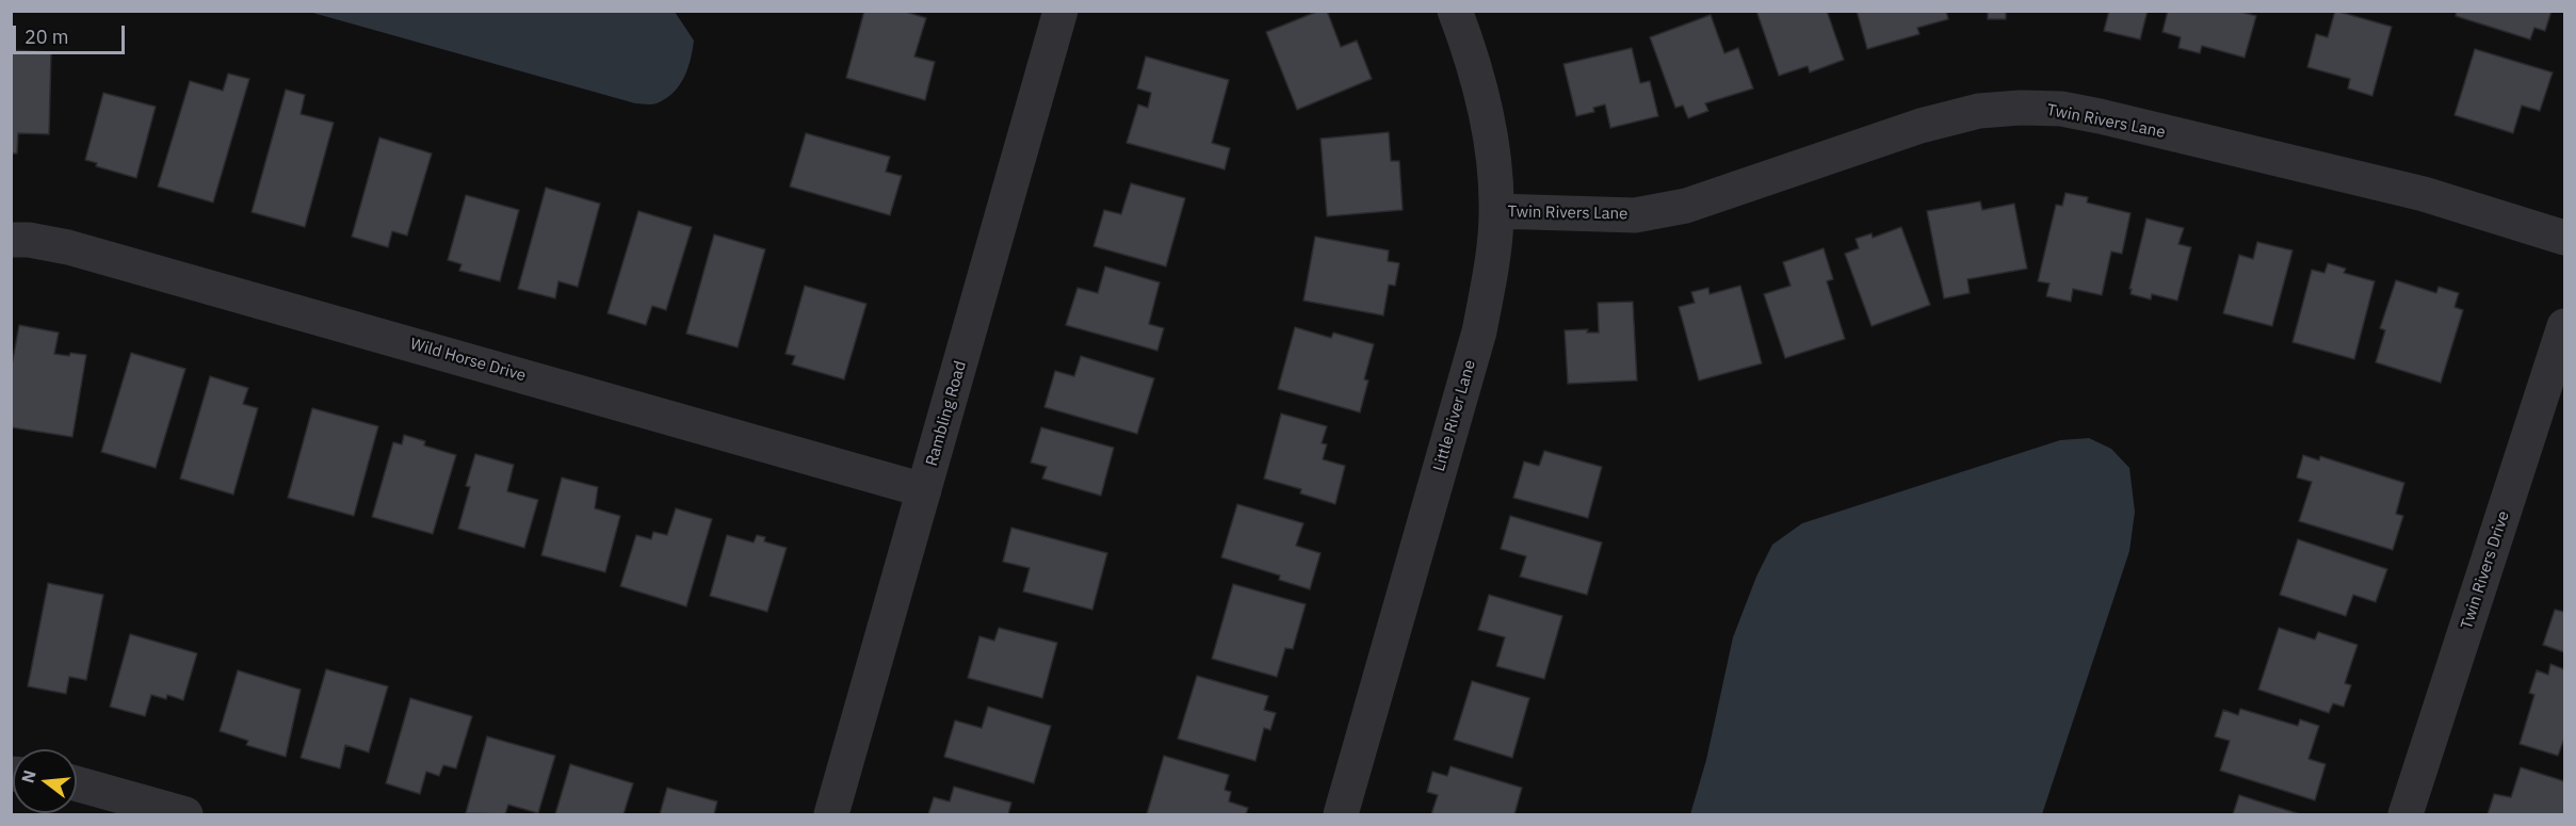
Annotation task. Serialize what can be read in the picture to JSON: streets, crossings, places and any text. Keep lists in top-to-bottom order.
{
  "streets": {
    "street": [
      "Twin Rivers Lane",
      "Wild Horse Drive",
      "Rambling Road",
      "Little River Lane",
      "Twin Rivers Drive"
    ]
  },
  "crossings": [
    ["Twin Rivers Lane", "Little River Lane"],
    ["Wild Horse Drive", "Rambling Road"]
  ],
  "scale_bar": "20 m",
  "north": "left"
}
